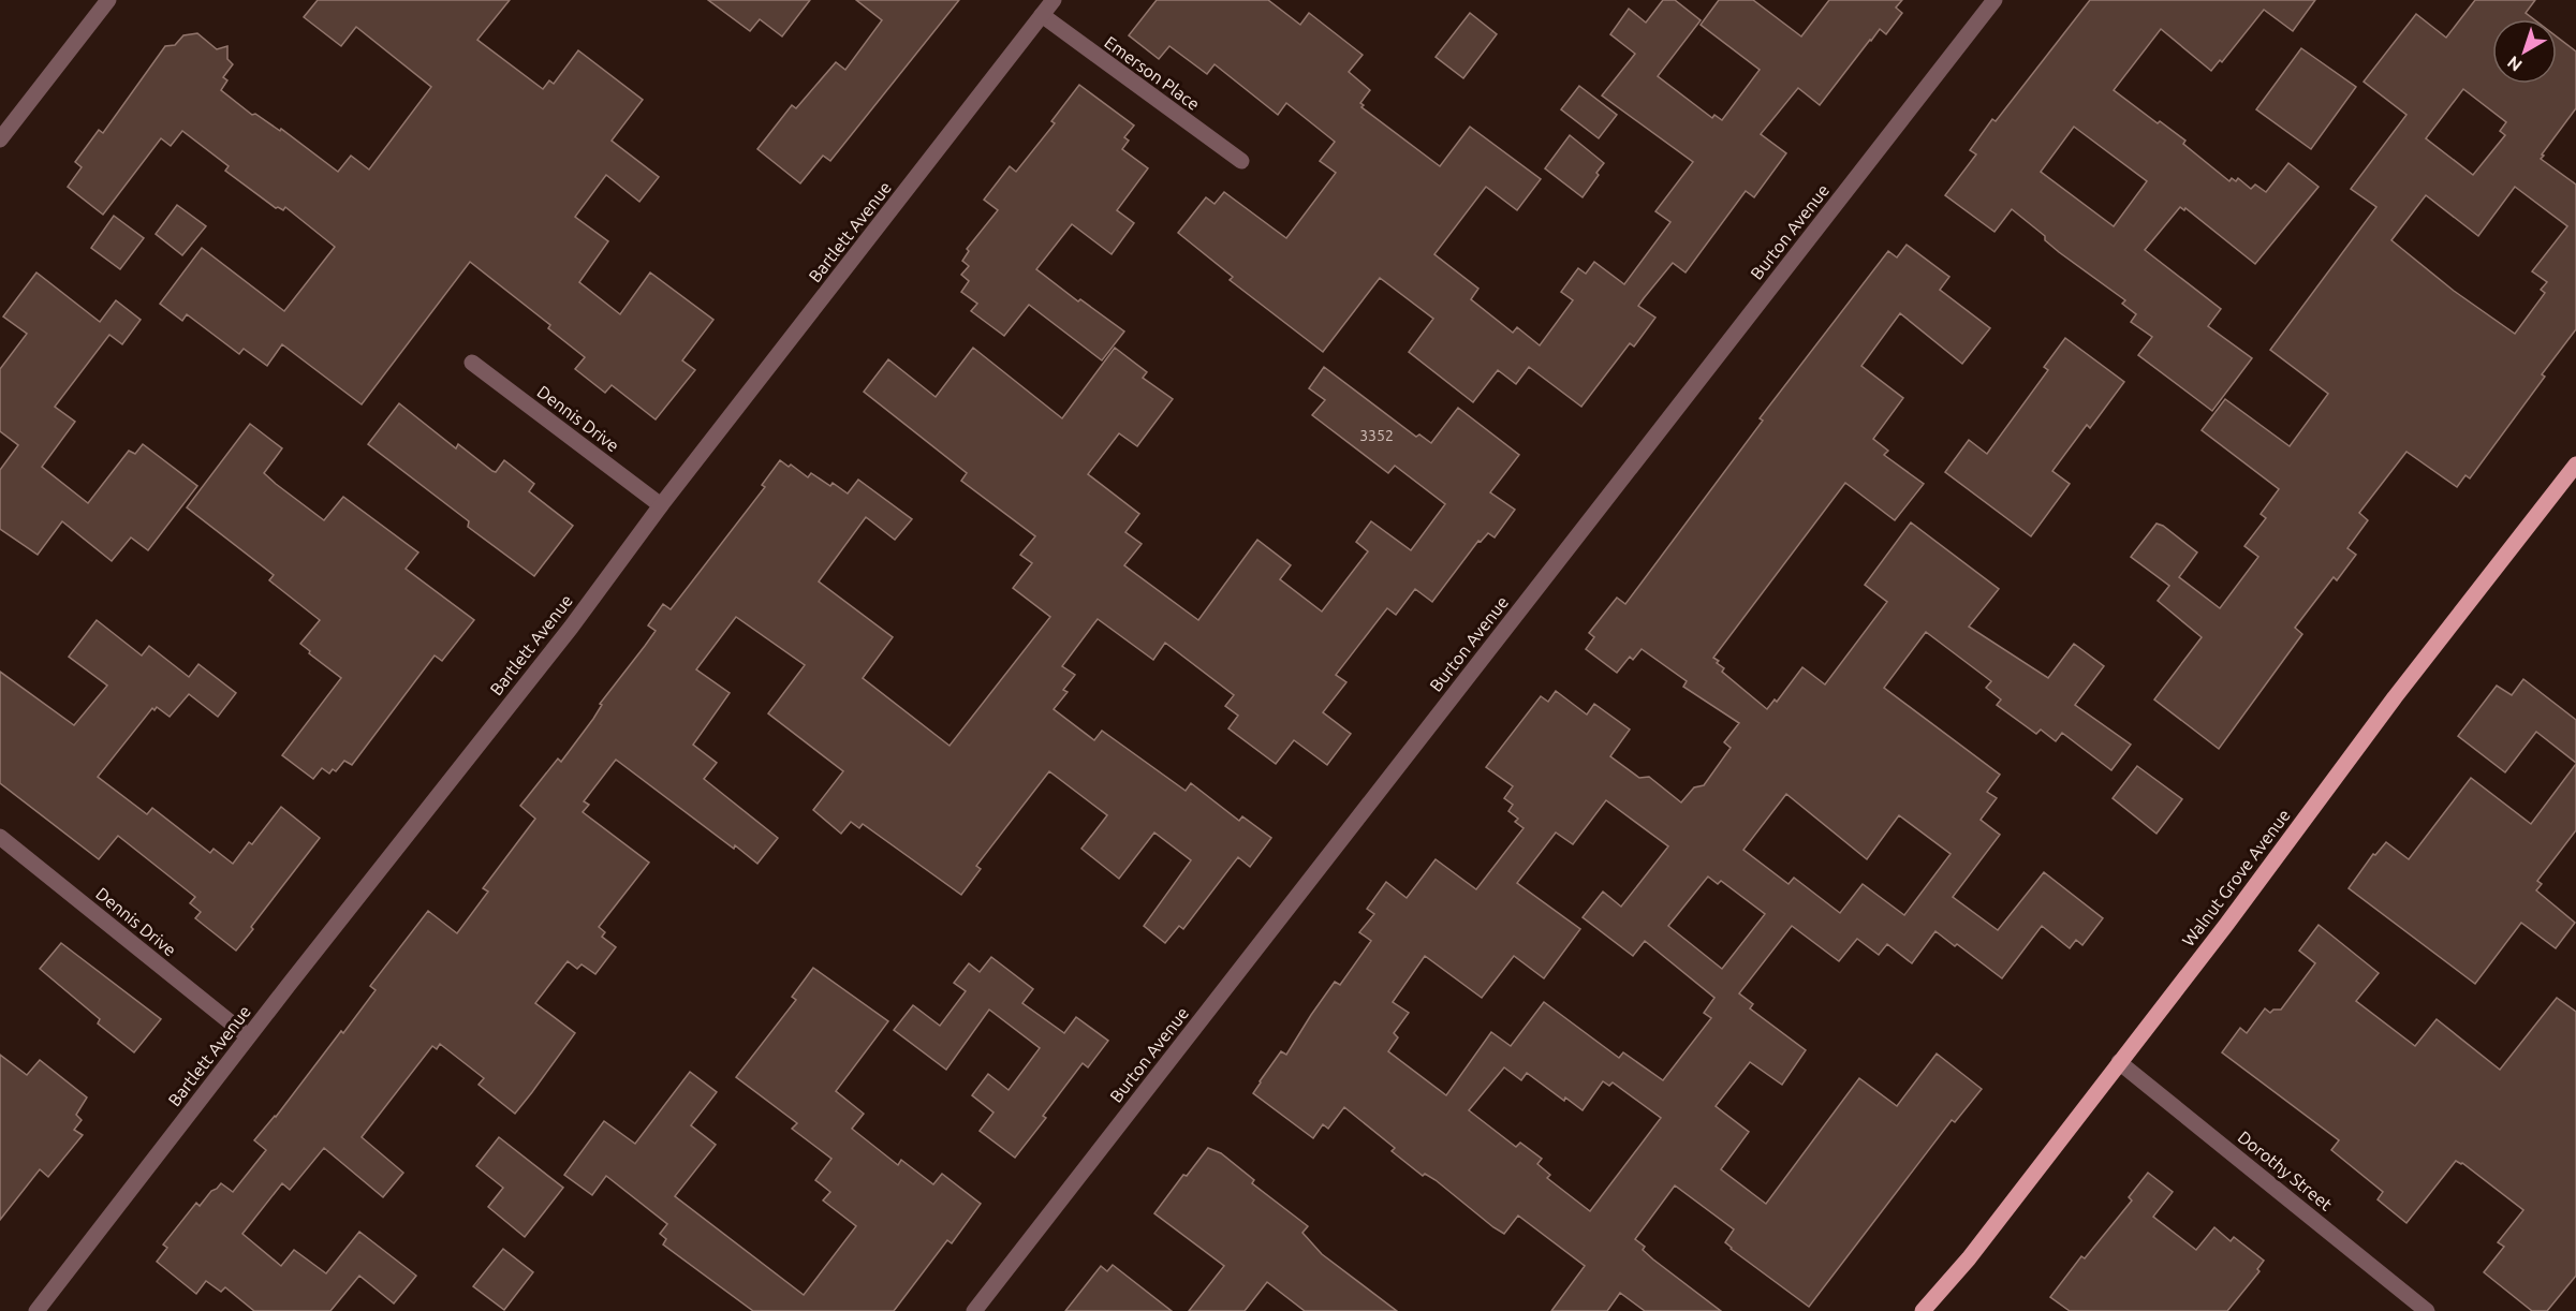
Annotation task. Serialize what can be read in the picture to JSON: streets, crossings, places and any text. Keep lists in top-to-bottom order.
{
  "streets": {
    "main road": ["Walnut Grove Avenue"],
    "street": [
      "Emerson Place",
      "Bartlett Avenue",
      "Burton Avenue",
      "Dennis Drive",
      "Dorothy Street"
    ]
  },
  "crossings": [
    ["Emerson Place", "Bartlett Avenue"],
    ["Bartlett Avenue", "Dennis Drive"],
    ["Walnut Grove Avenue", "Dorothy Street"]
  ],
  "house_numbers": ["3352"],
  "north": "bottom left"
}
